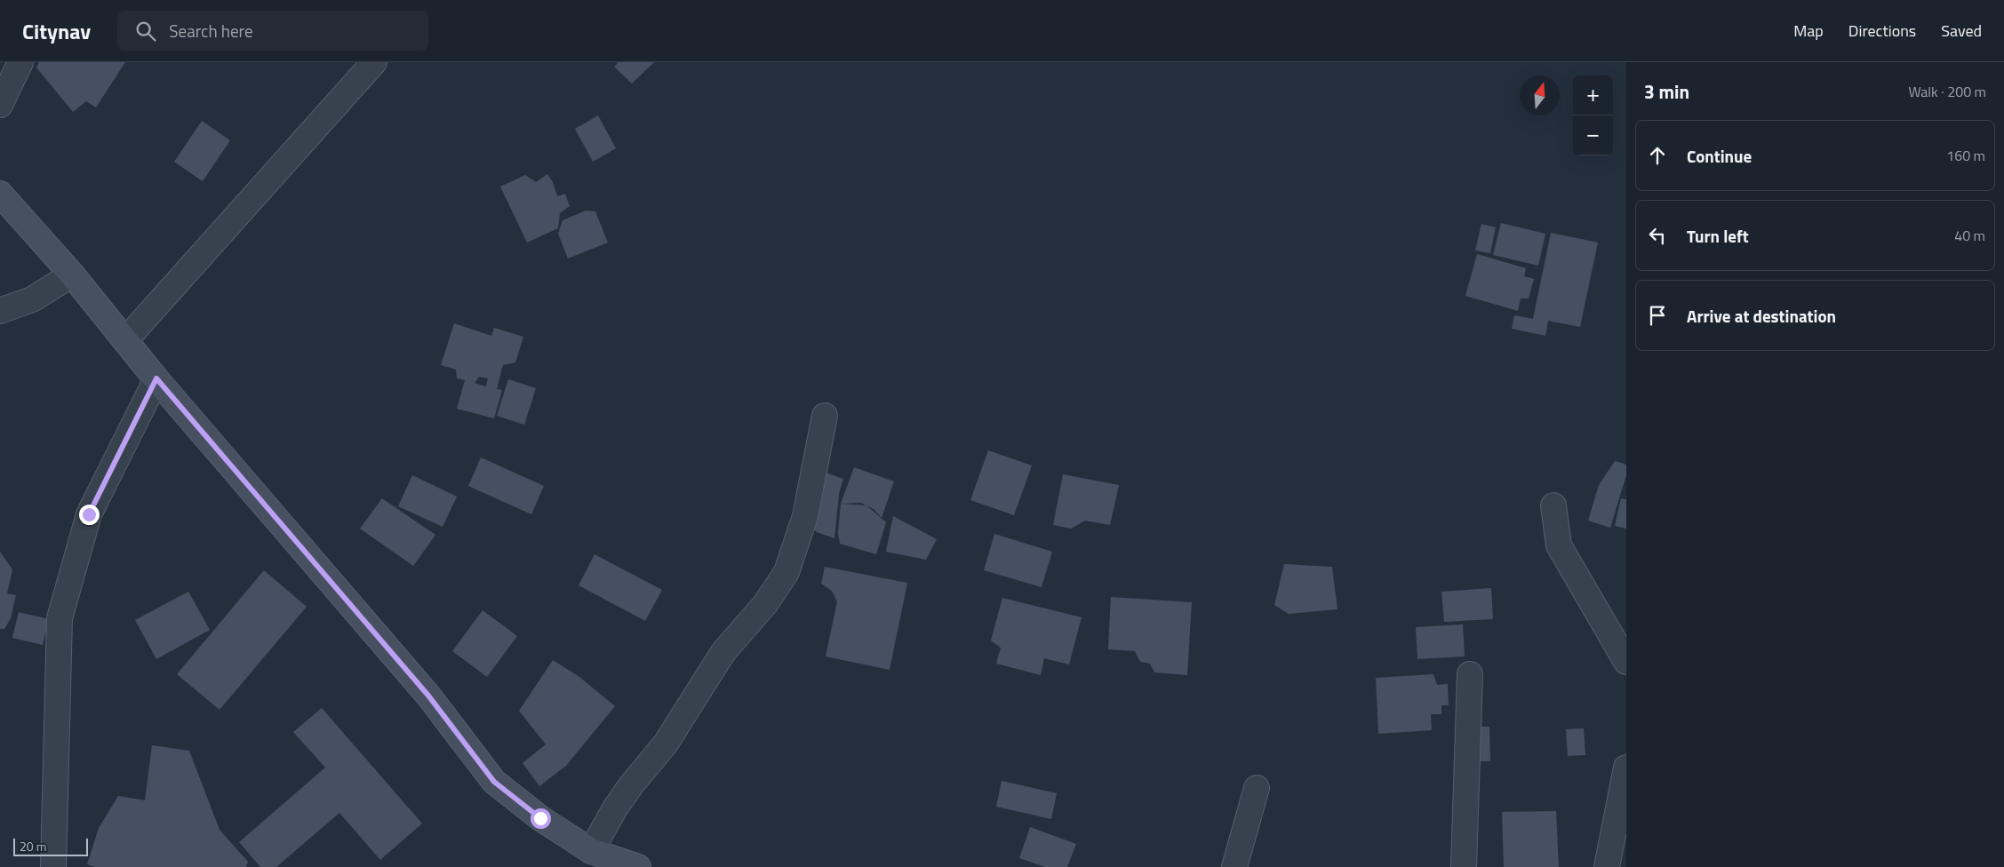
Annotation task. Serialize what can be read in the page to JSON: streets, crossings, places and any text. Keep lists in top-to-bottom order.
{
  "scale_bar": "20 m",
  "north": "top",
  "page": {
    "header": "Citynav",
    "search": "Search here",
    "nav": ["Map", "Directions", "Saved"],
    "heading": ["3 min", "Walk · 200 m"],
    "map_buttons": ["+", "−"],
    "list": [
      ["Continue", "160 m"],
      ["Turn left", "40 m"],
      "Arrive at destination"
    ],
    "scale": "20 m"
  }
}
